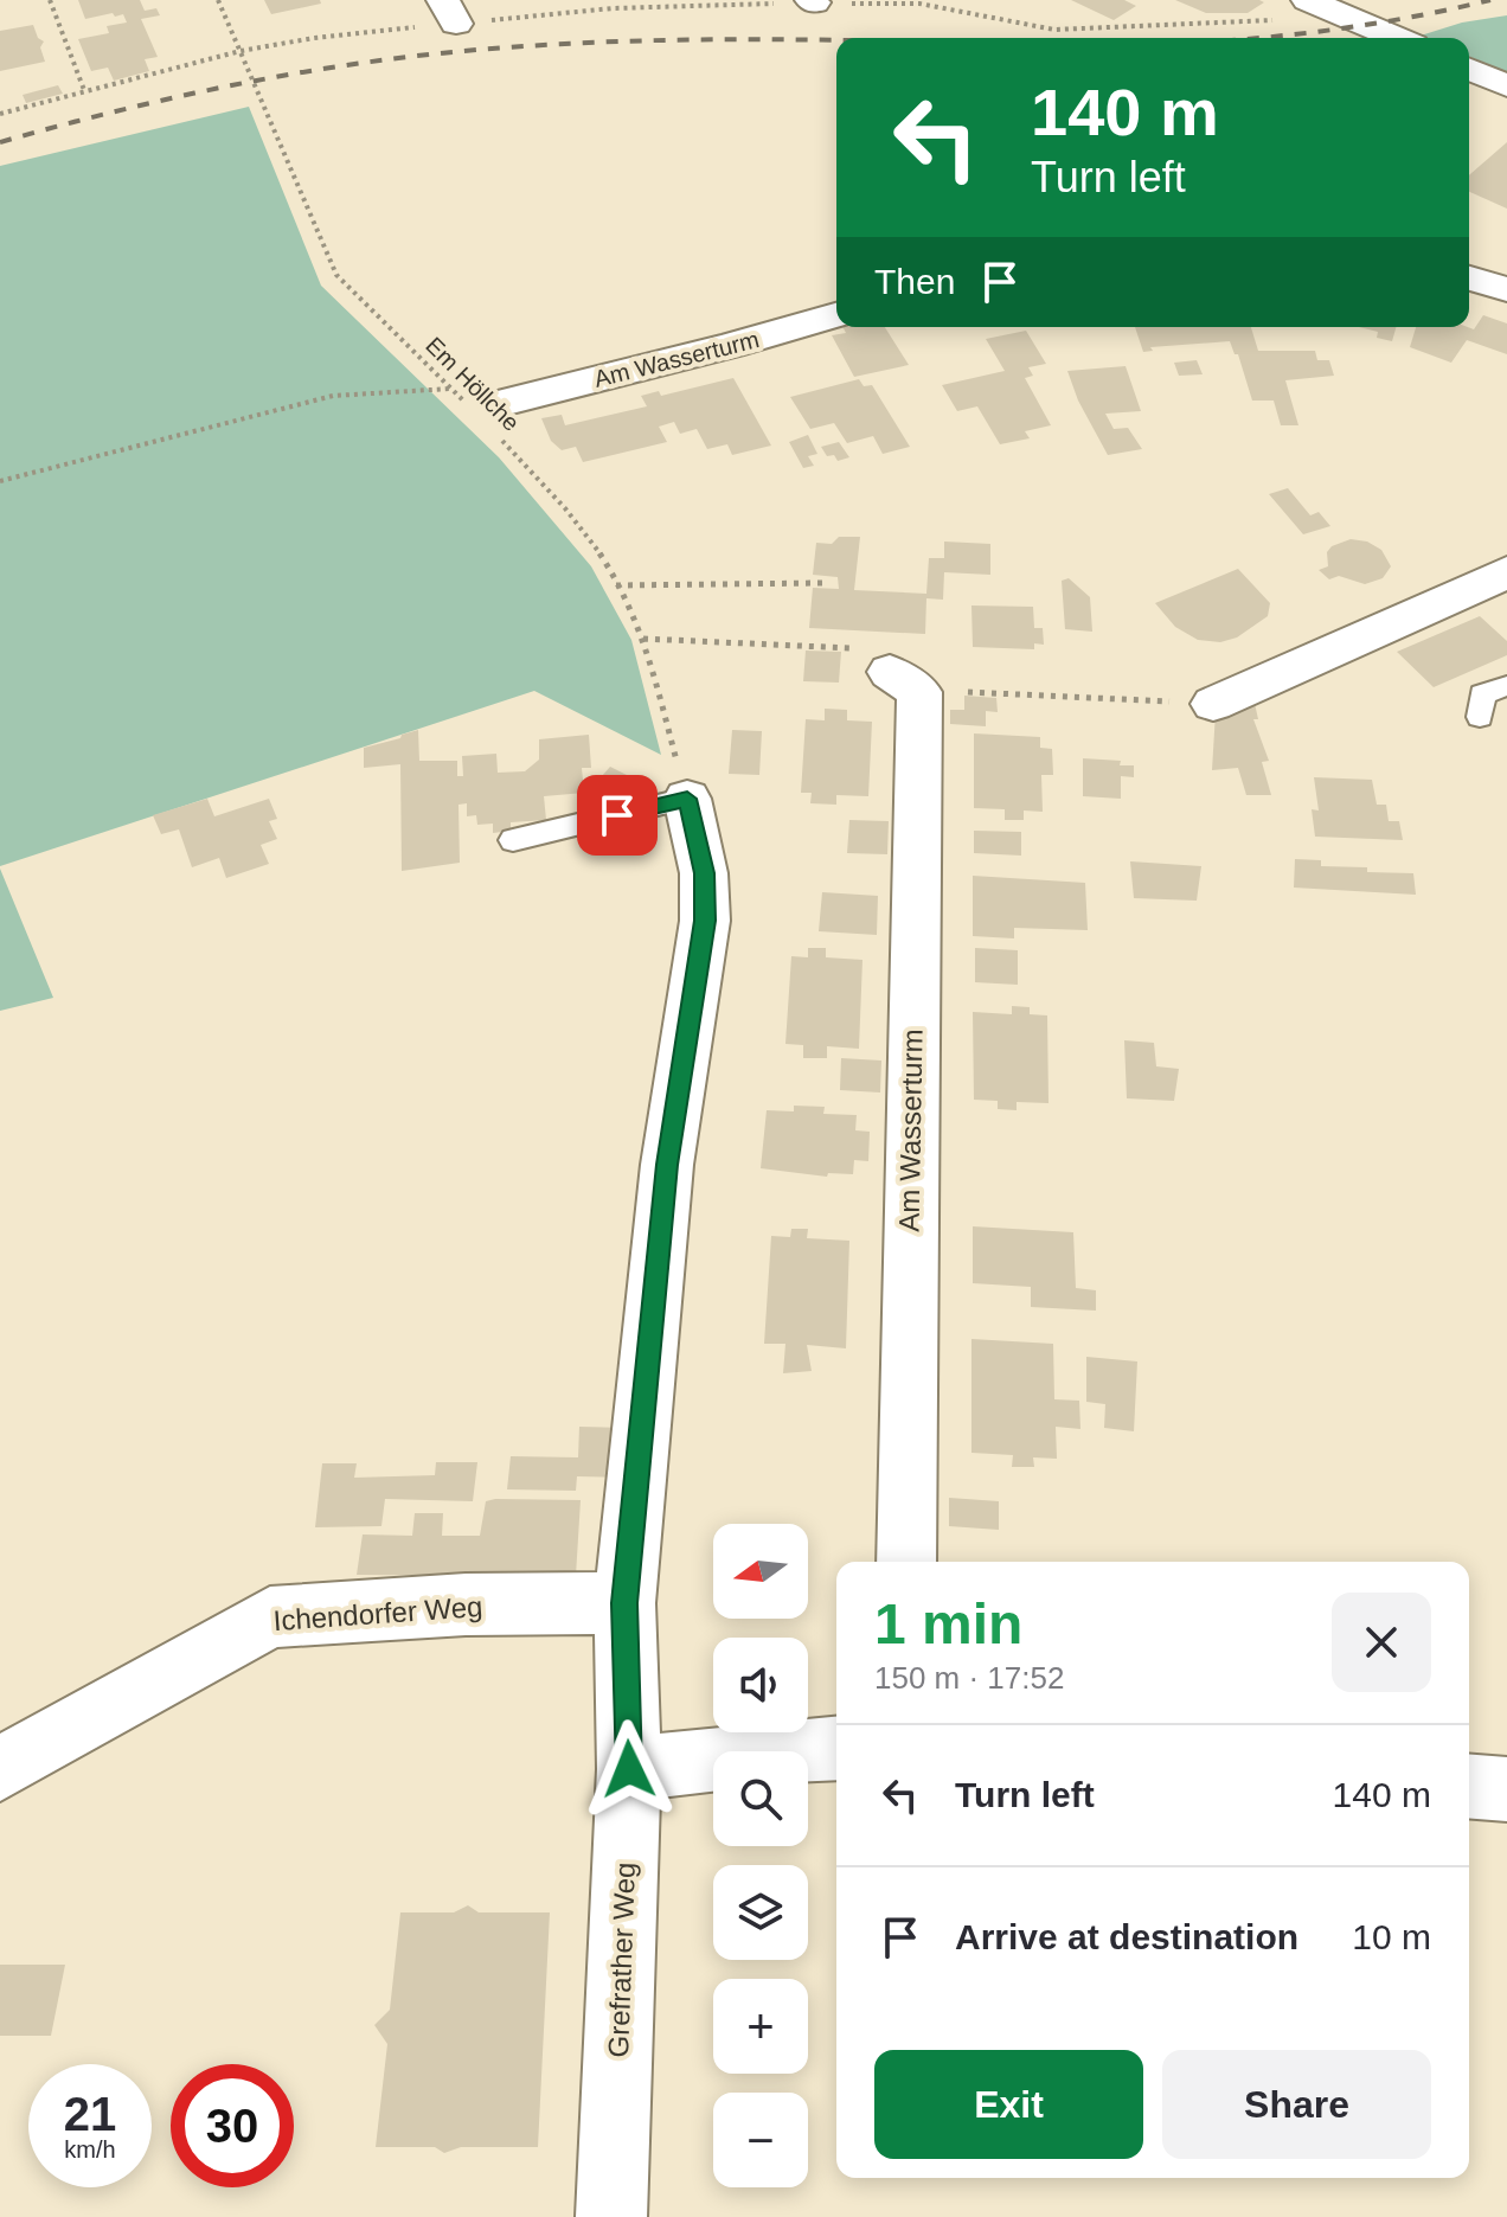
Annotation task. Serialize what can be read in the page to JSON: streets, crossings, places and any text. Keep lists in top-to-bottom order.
{
  "streets": {
    "street": ["Am Wasserturm", "Ichendorfer Weg", "Grefrather Weg"],
    "path": ["Em Höllche"]
  },
  "crossings": [
    ["Am Wasserturm", "Em Höllche"],
    ["Em Höllche", "Grefrather Weg"],
    ["Ichendorfer Weg", "Grefrather Weg"]
  ],
  "north": "left",
  "page": {
    "turn": ["140 m", "Turn left"],
    "then": "Then",
    "map_buttons": ["+", "−"],
    "heading": ["1 min", "150 m · 17:52"],
    "list": [
      {
        "name": "Turn left",
        "value": "140 m"
      },
      {
        "name": "Arrive at destination",
        "value": "10 m"
      }
    ],
    "buttons": ["Exit", "Share"],
    "speed": "21 km/h",
    "limit": "30"
  }
}
